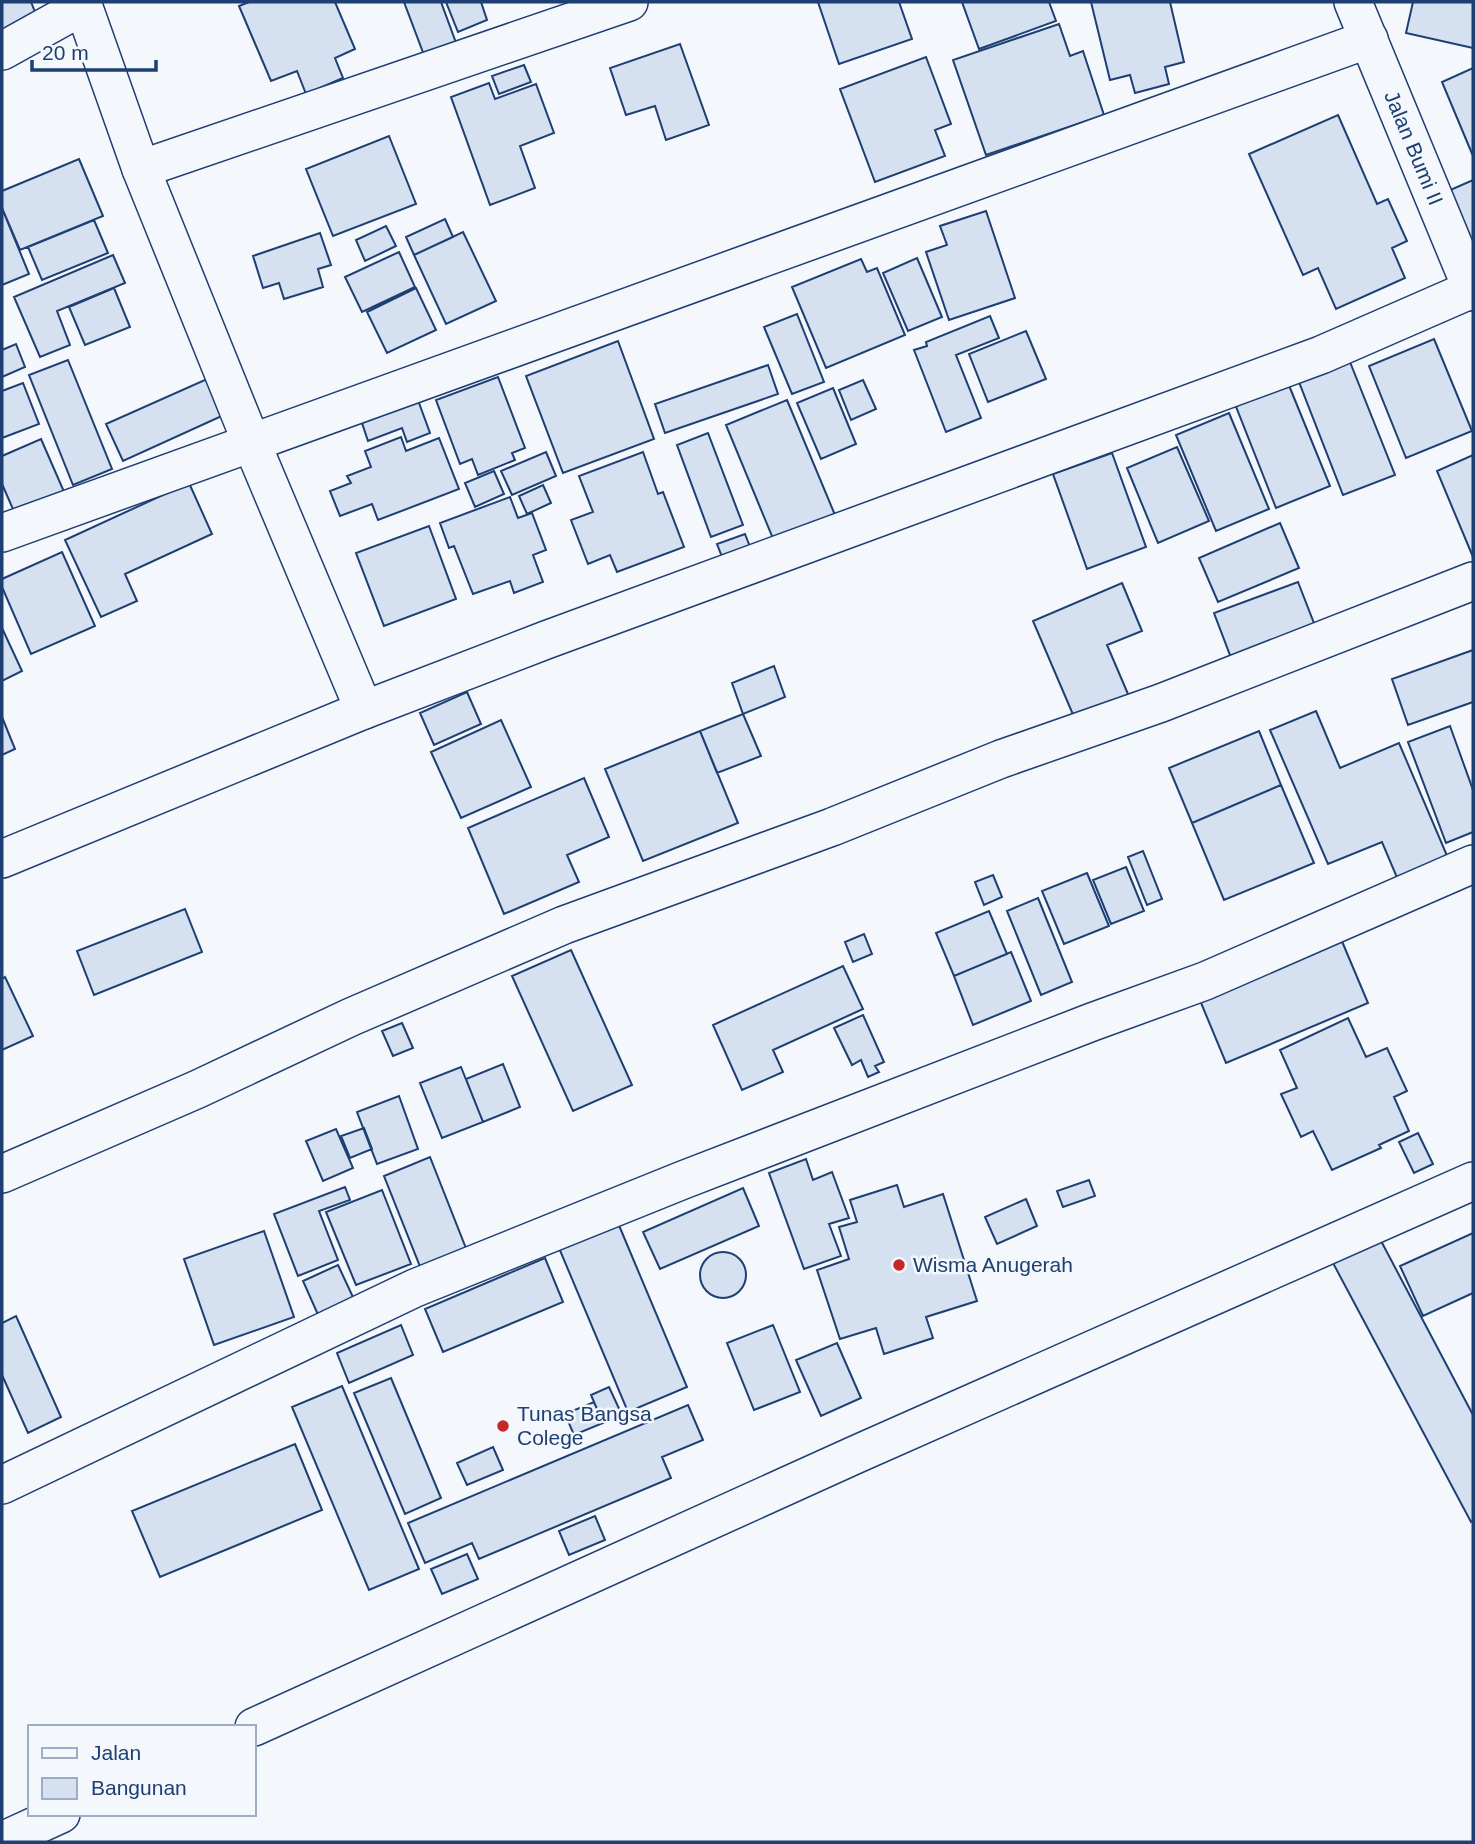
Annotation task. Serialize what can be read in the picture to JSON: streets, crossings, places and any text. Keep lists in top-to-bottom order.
{
  "streets": {
    "street": ["Jalan Bumi II"]
  },
  "places": ["Wisma Anugerah", "Tunas Bangsa Colege"],
  "legend": ["Jalan", "Bangunan"],
  "scale_bar": "20 m"
}
